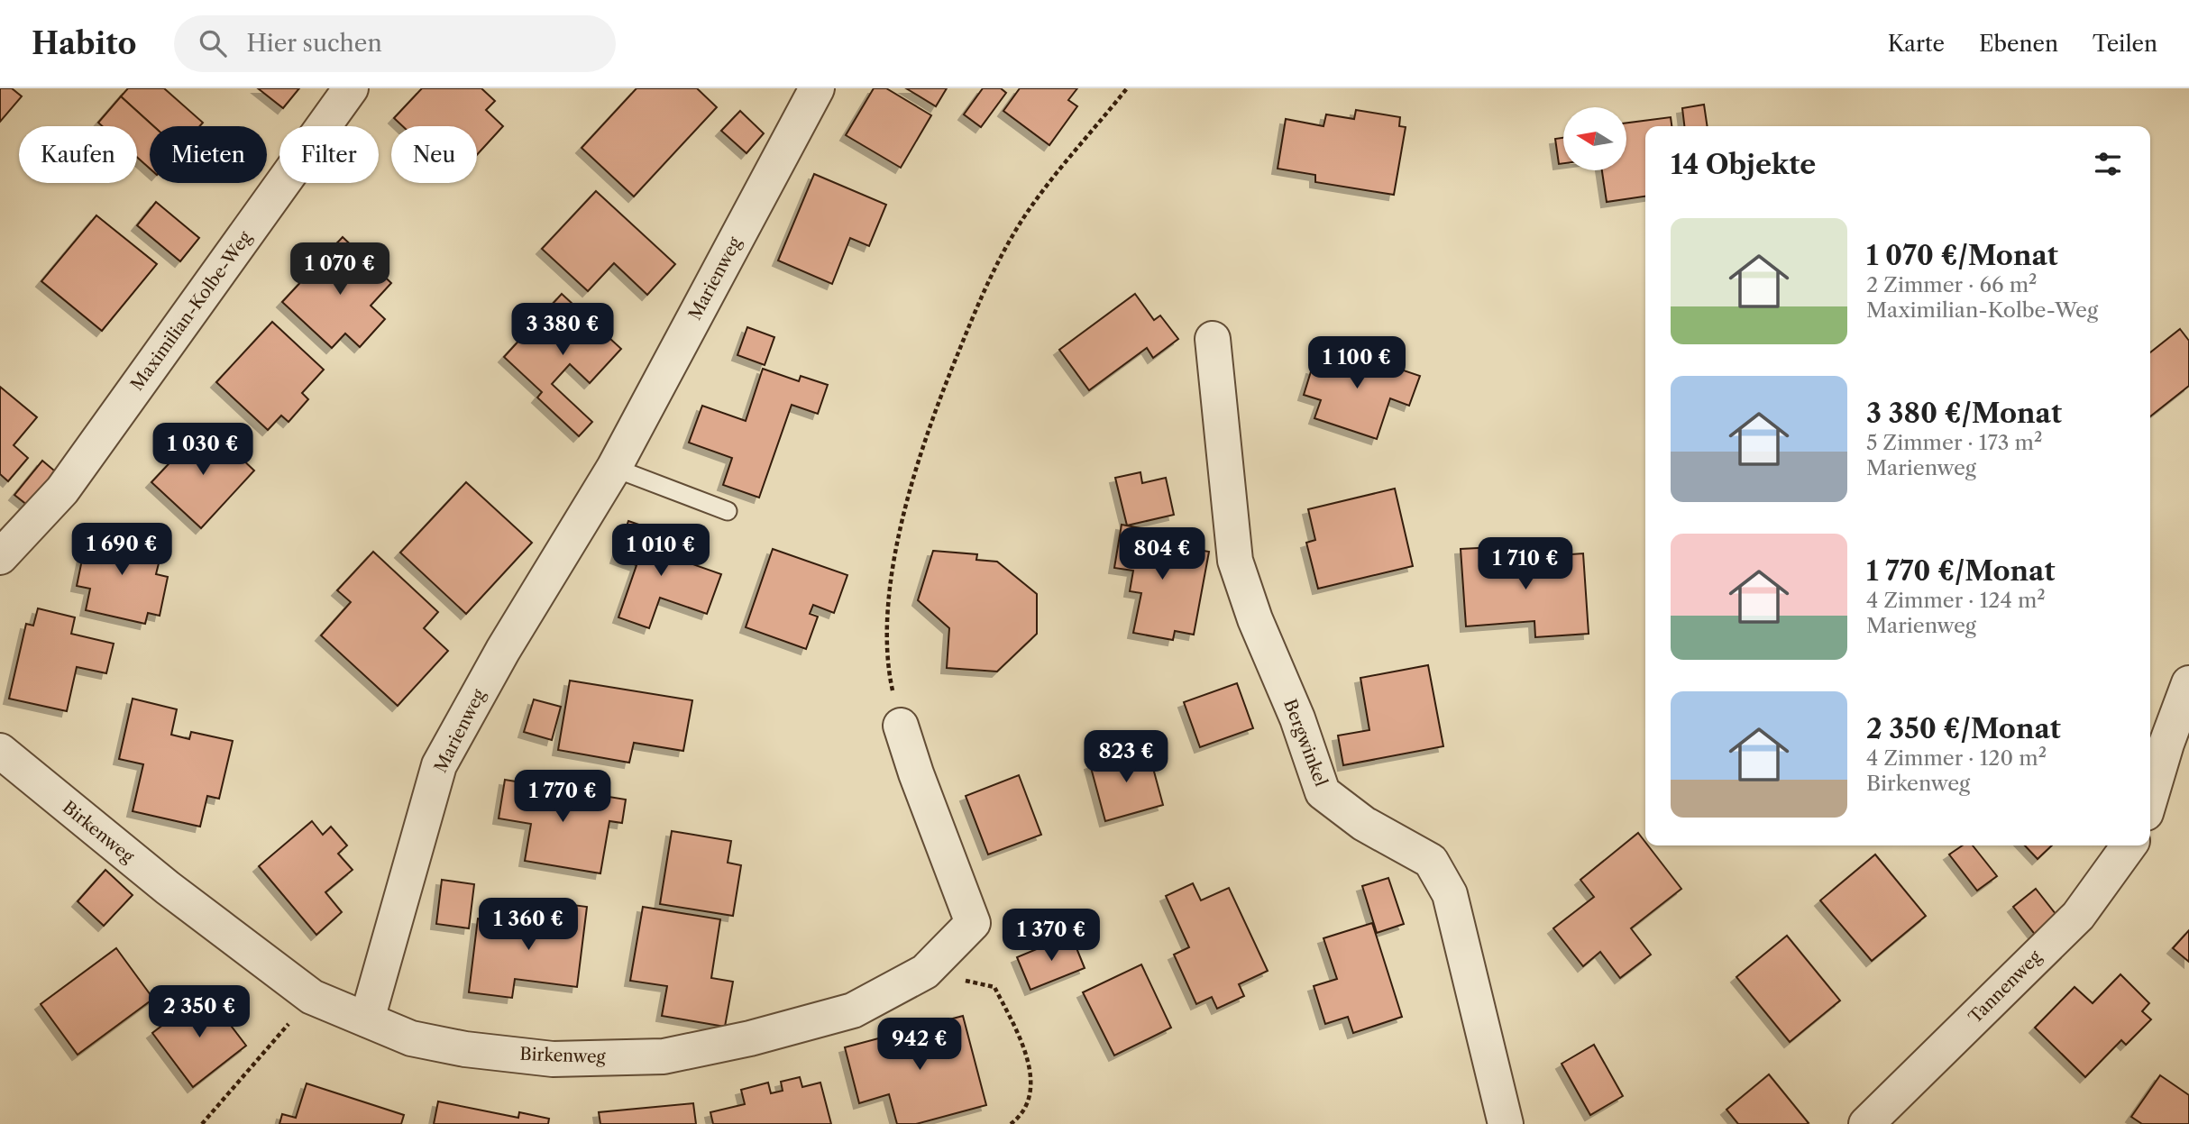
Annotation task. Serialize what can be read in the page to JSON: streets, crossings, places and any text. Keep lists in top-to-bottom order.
{
  "streets": {
    "street": [
      "Marienweg",
      "Maximilian-Kolbe-Weg",
      "Bergwinkel",
      "Birkenweg",
      "Tannenweg"
    ]
  },
  "crossings": [
    ["Marienweg", "Birkenweg"]
  ],
  "north": "left",
  "page": {
    "header": "Habito",
    "search": "Hier suchen",
    "nav": ["Karte", "Ebenen", "Teilen"],
    "chip": [
      "Kaufen",
      "Mieten",
      "Filter",
      "Neu"
    ],
    "heading": "14 Objekte",
    "list": [
      {
        "name": "1 070 €/Monat",
        "note": "2 Zimmer · 66 m² · Maximilian-Kolbe-Weg"
      },
      {
        "name": "3 380 €/Monat",
        "note": "5 Zimmer · 173 m² · Marienweg"
      },
      {
        "name": "1 770 €/Monat",
        "note": "4 Zimmer · 124 m² · Marienweg"
      },
      {
        "name": "2 350 €/Monat",
        "note": "4 Zimmer · 120 m² · Birkenweg"
      }
    ],
    "price": [
      "1 070 €",
      "3 380 €",
      "1 100 €",
      "1 030 €",
      "1 690 €",
      "1 010 €",
      "804 €",
      "1 710 €",
      "823 €",
      "1 770 €",
      "1 360 €",
      "1 370 €",
      "2 350 €",
      "942 €"
    ]
  }
}
